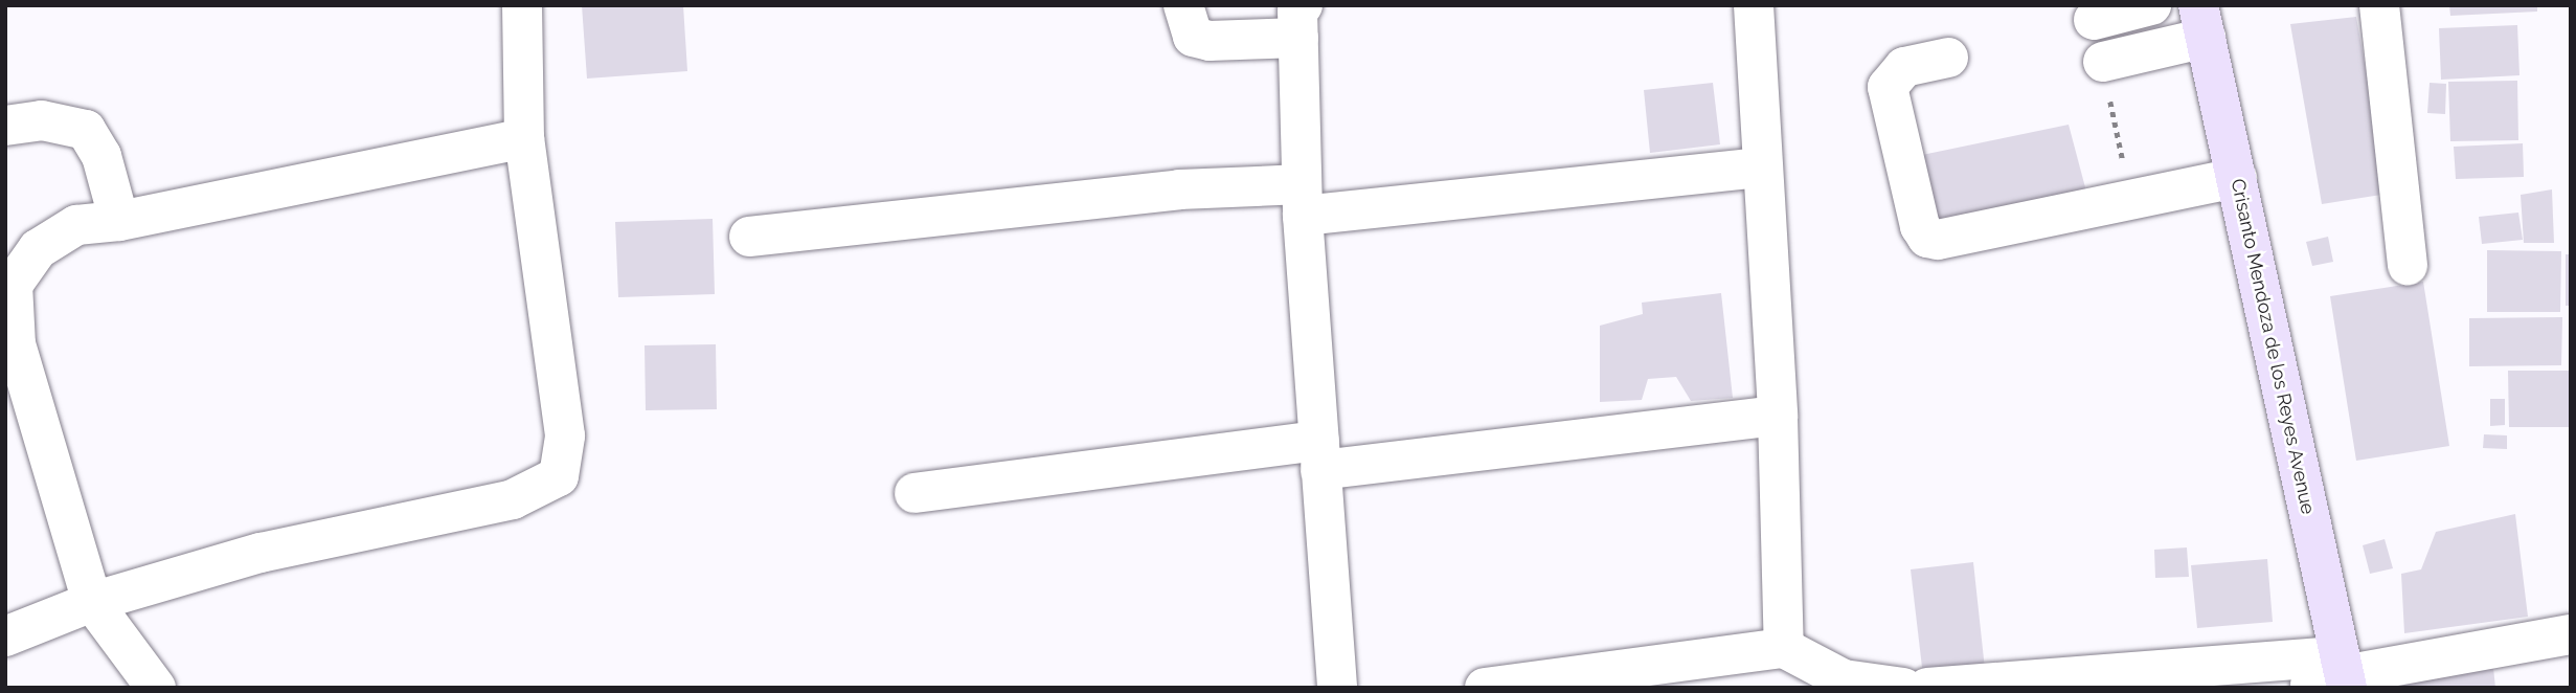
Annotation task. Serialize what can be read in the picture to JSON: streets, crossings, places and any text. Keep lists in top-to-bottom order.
{
  "streets": {
    "main road": ["Crisanto Mendoza de los Reyes Avenue"]
  }
}
